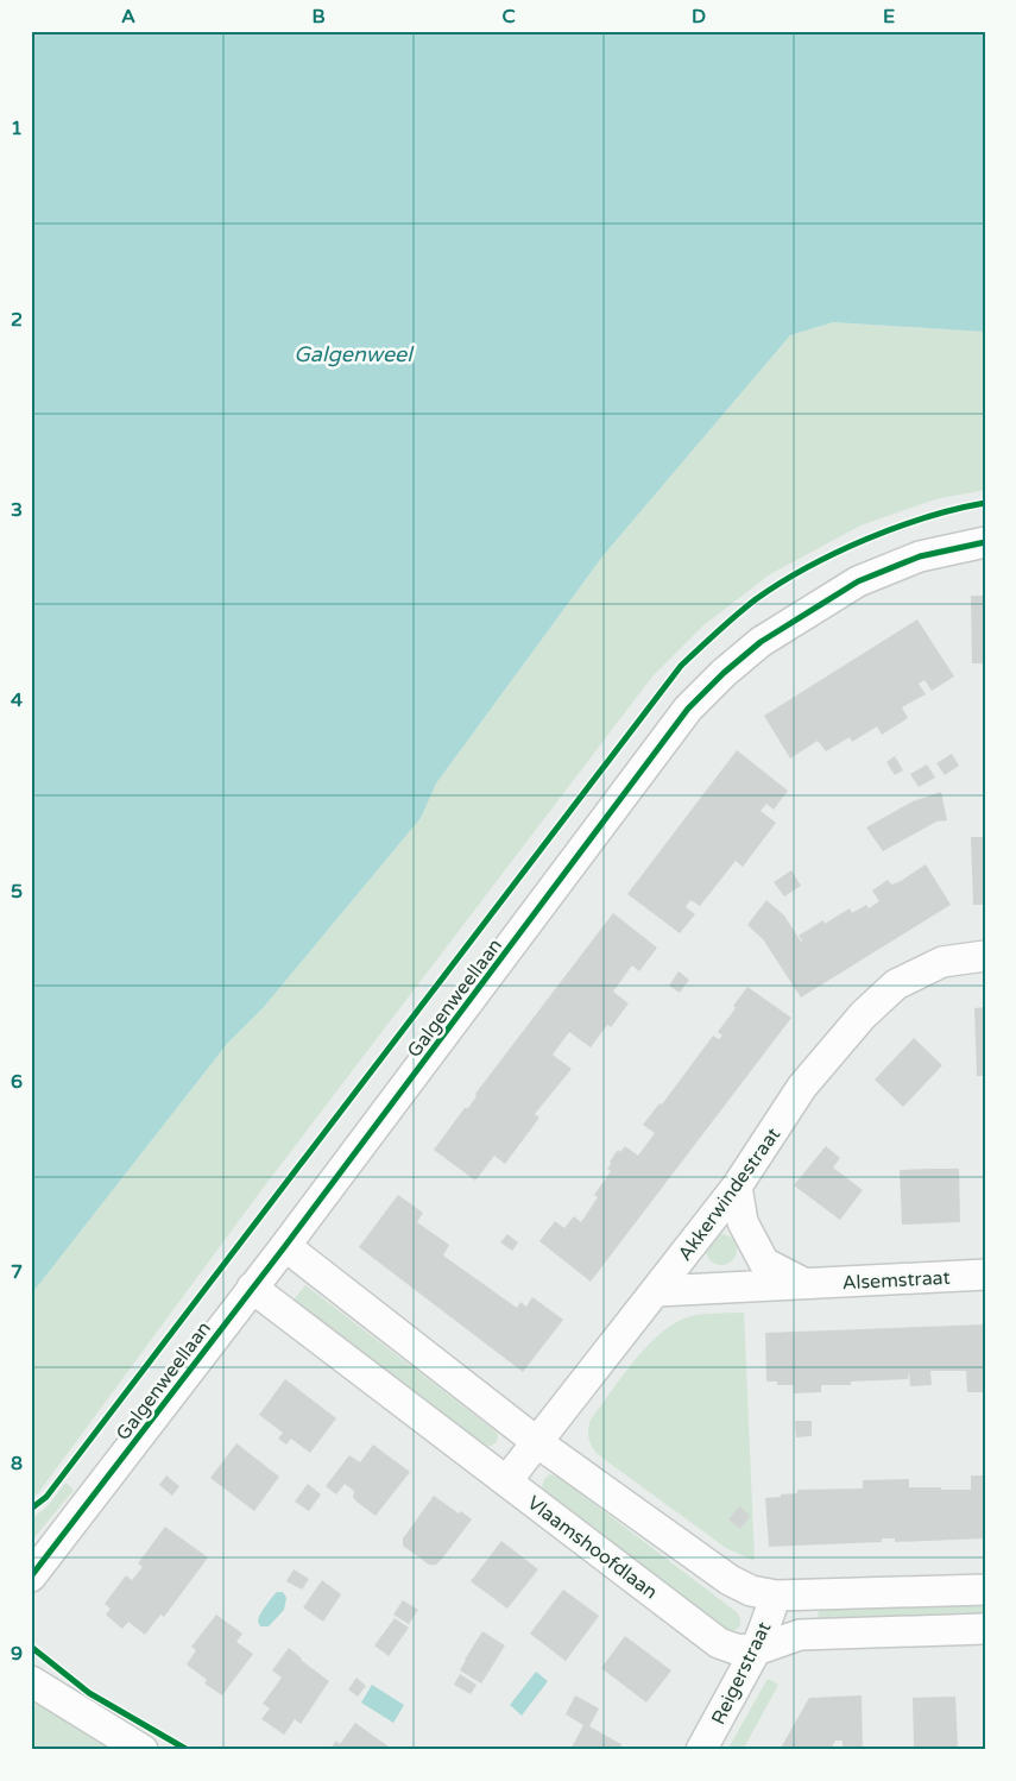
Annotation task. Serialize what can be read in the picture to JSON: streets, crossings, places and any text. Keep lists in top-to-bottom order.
{
  "streets": {
    "street": [
      "Galgenweellaan",
      "Akkerwindestraat",
      "Alsemstraat",
      "Vlaamshoofdlaan",
      "Reigerstraat"
    ]
  },
  "crossings": [
    ["Galgenweellaan", "Vlaamshoofdlaan"],
    ["Akkerwindestraat", "Alsemstraat"],
    ["Akkerwindestraat", "Vlaamshoofdlaan"],
    ["Vlaamshoofdlaan", "Reigerstraat"]
  ],
  "water": ["Galgenweel"],
  "grid": {
    "columns": [
      "A",
      "B",
      "C",
      "D",
      "E"
    ],
    "rows": [
      "1",
      "2",
      "3",
      "4",
      "5",
      "6",
      "7",
      "8",
      "9"
    ]
  }
}
